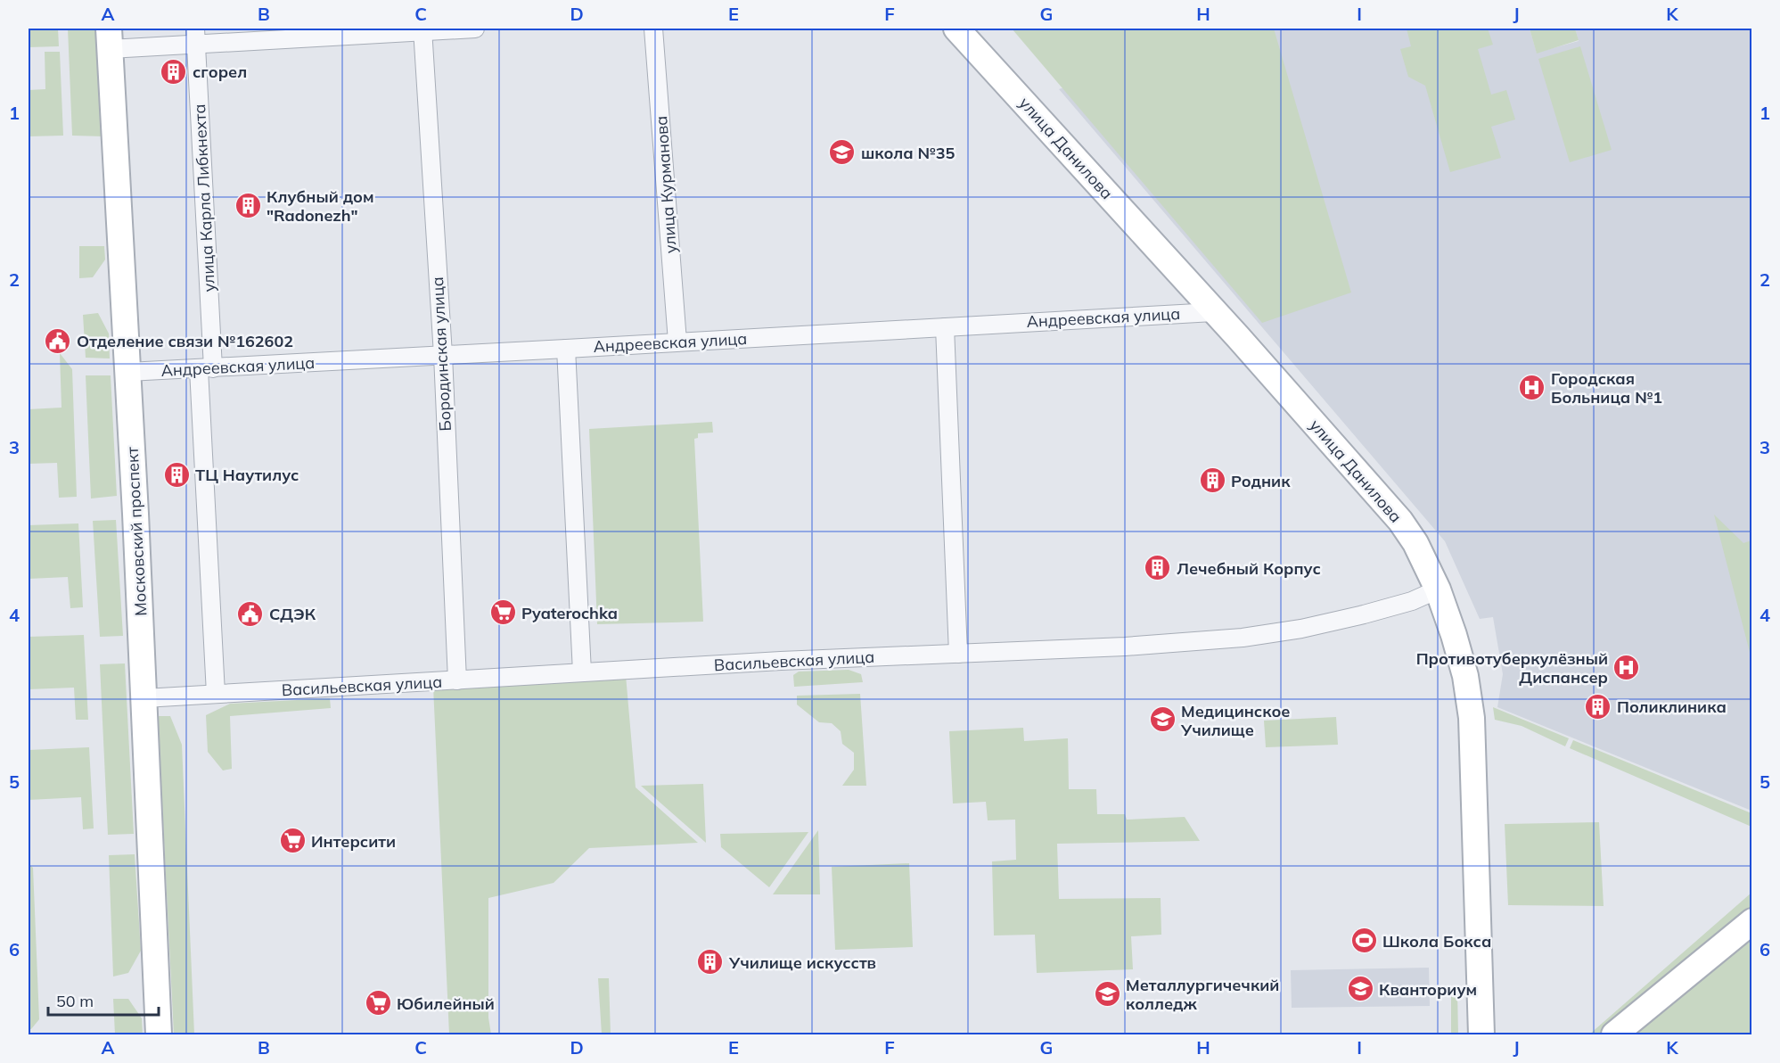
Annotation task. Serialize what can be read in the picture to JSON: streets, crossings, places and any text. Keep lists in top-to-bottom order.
{
  "streets": {
    "main road": ["улица Данилова", "Московский проспект"],
    "street": [
      "улица Курманова",
      "улица Карла Либкнехта",
      "Андреевская улица",
      "Бородинская улица",
      "Васильевская улица"
    ]
  },
  "crossings": [
    ["улица Данилова", "Андреевская улица"],
    ["улица Данилова", "Васильевская улица"],
    ["улица Курманова", "Андреевская улица"],
    ["улица Карла Либкнехта", "Андреевская улица"],
    ["улица Карла Либкнехта", "Васильевская улица"],
    ["Андреевская улица", "Бородинская улица"],
    ["Андреевская улица", "Московский проспект"],
    ["Бородинская улица", "Васильевская улица"],
    ["Московский проспект", "Васильевская улица"]
  ],
  "places": {
    "building": [
      "сгорел",
      "Клубный дом \"Radonezh\"",
      "ТЦ Наутилус",
      "Родник",
      "Лечебный Корпус",
      "Поликлиника",
      "Училище искусств"
    ],
    "school or university": [
      "школа №35",
      "Медицинское Училище",
      "Кванториум",
      "Металлургичечкий колледж"
    ],
    "public building": ["Отделение связи №162602", "СДЭК"],
    "hospital": ["Городская Больница №1", "Противотуберкулёзный Диспансер"],
    "supermarket": ["Pyaterochka", "Интерсити", "Юбилейный"],
    "sports": ["Школа Бокса"]
  },
  "scale_bar": "50 m",
  "grid": {
    "columns": [
      "A",
      "B",
      "C",
      "D",
      "E",
      "F",
      "G",
      "H",
      "I",
      "J",
      "K"
    ],
    "rows": [
      "1",
      "2",
      "3",
      "4",
      "5",
      "6"
    ]
  }
}
